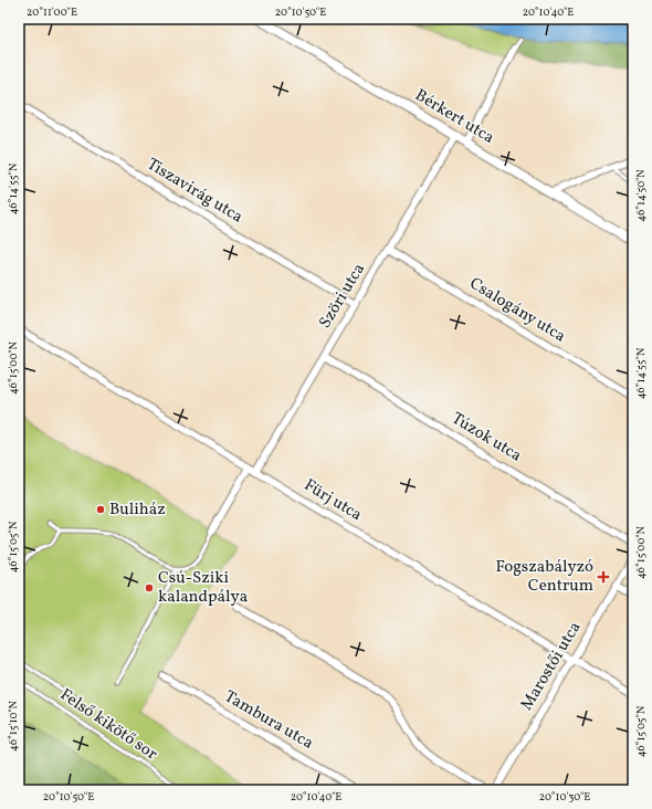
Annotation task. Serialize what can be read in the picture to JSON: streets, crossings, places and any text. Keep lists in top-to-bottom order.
{
  "streets": {
    "street": [
      "Bérkert utca",
      "Tiszavirág utca",
      "Szöri utca",
      "Csalogány utca",
      "Túzok utca",
      "Fürj utca",
      "Marostői utca",
      "Tambura utca"
    ],
    "lane": ["Felső kikötő sor"]
  },
  "crossings": [
    ["Bérkert utca", "Szöri utca"],
    ["Tiszavirág utca", "Szöri utca"],
    ["Szöri utca", "Csalogány utca"],
    ["Szöri utca", "Túzok utca"],
    ["Szöri utca", "Fürj utca"],
    ["Fürj utca", "Marostői utca"]
  ],
  "places": {
    "other": ["Buliház", "Csú-Sziki kalandpálya"],
    "health": ["Fogszabályzó Centrum"]
  },
  "coordinates": [
    "20°11'00\"E",
    "20°10'50\"E",
    "20°10'40\"E",
    "46°14'55\"N",
    "46°14'50\"N",
    "46°15'00\"N",
    "46°15'05\"N",
    "46°15'10\"N",
    "20°10'30\"E"
  ]
}
